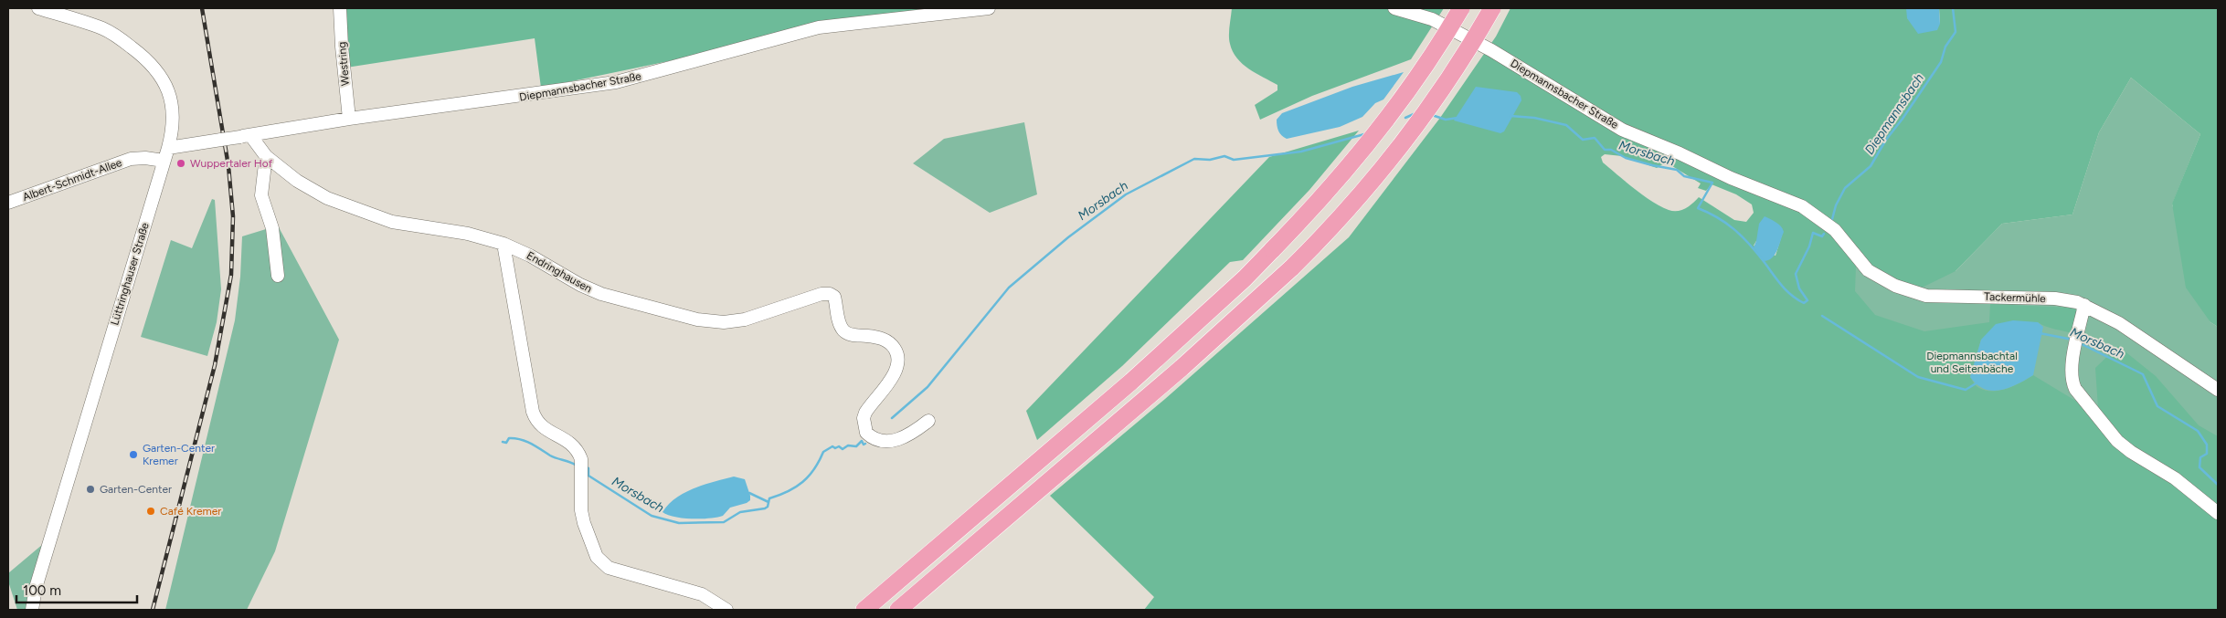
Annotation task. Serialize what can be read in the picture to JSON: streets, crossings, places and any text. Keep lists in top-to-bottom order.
{
  "streets": {
    "street": [
      "Westring",
      "Diepmannsbacher Straße",
      "Albert-Schmidt-Allee",
      "Endringhausen",
      "Lüttringhauser Straße",
      "Tackermühle"
    ]
  },
  "crossings": [
    ["Westring", "Diepmannsbacher Straße"],
    ["Diepmannsbacher Straße", "Lüttringhauser Straße"],
    ["Diepmannsbacher Straße", "Tackermühle"],
    ["Albert-Schmidt-Allee", "Lüttringhauser Straße"]
  ],
  "water": ["Diepmannsbach", "Morsbach"],
  "parks": ["Diepmannsbachtal und Seitenbäche"],
  "places": [
    "Wuppertaler Hof",
    "Garten-Center Kremer",
    "Garten-Center",
    "Café Kremer"
  ],
  "scale_bar": "100 m"
}
